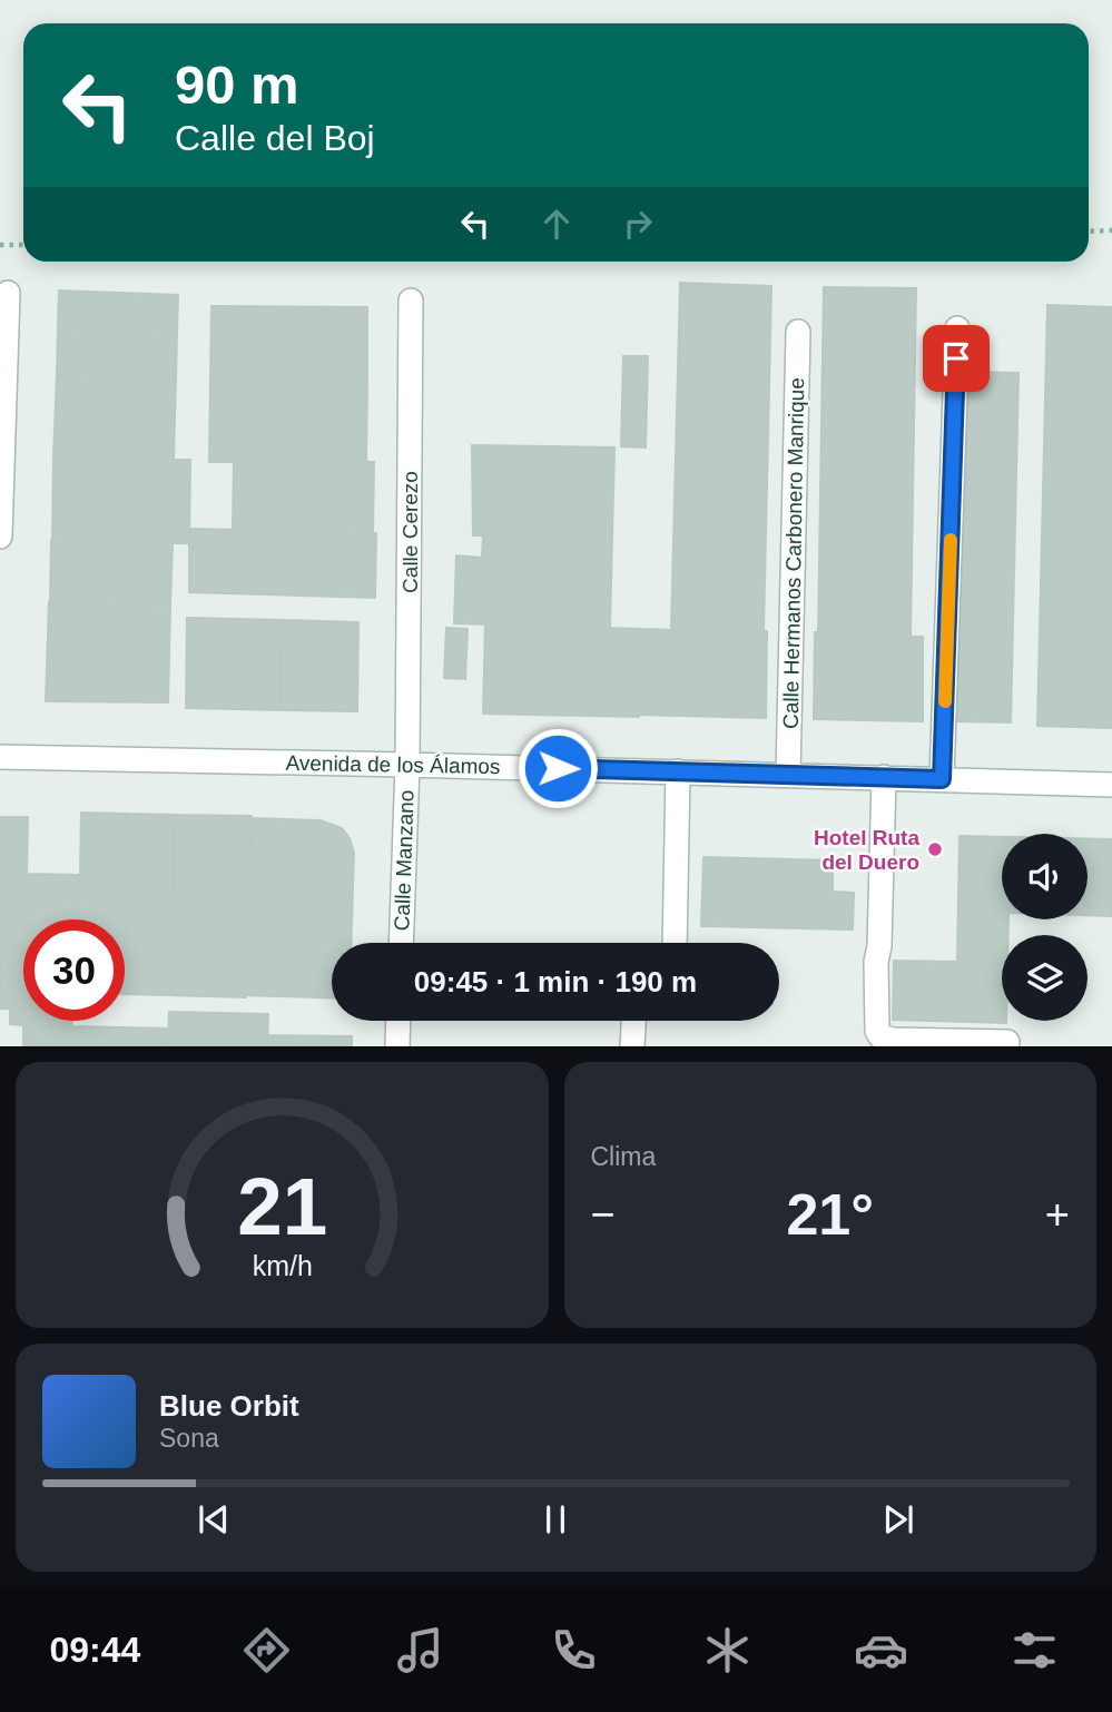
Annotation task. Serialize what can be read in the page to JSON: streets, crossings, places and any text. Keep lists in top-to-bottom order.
{
  "streets": {
    "street": [
      "Calle Cerezo",
      "Calle Hermanos Carbonero Manrique",
      "Avenida de los Álamos",
      "Calle Manzano"
    ]
  },
  "crossings": [
    ["Calle Cerezo", "Avenida de los Álamos"],
    ["Calle Cerezo", "Calle Manzano"],
    ["Calle Hermanos Carbonero Manrique", "Avenida de los Álamos"],
    ["Avenida de los Álamos", "Calle Manzano"]
  ],
  "places": ["Hotel Ruta del Duero"],
  "page": {
    "turn": ["90 m", "Calle del Boj"],
    "limit": "30",
    "trip": "09:45 · 1 min · 190 m",
    "tile": "Clima",
    "heat": ["−", "21°", "+"],
    "song": ["Blue Orbit", "Sona"],
    "tabs": "09:44",
    "gauge": ["21", "km/h"]
  }
}
